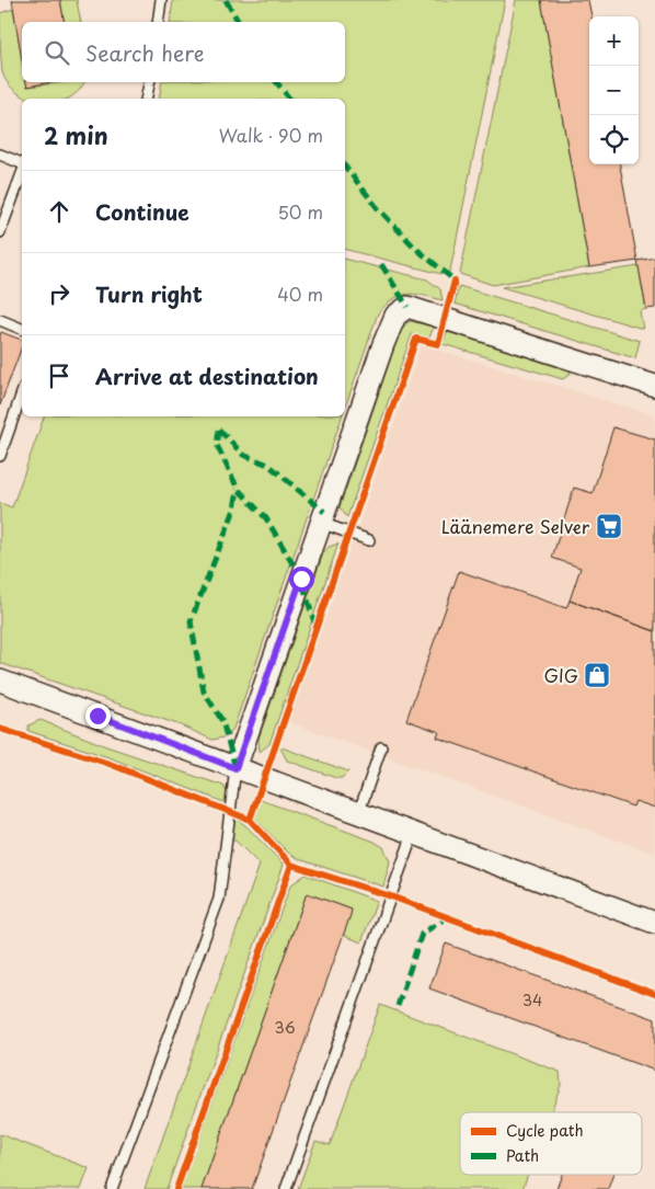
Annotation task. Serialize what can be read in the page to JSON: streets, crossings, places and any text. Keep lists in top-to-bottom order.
{
  "places": {
    "supermarket": ["Läänemere Selver"],
    "shop": ["GIG"]
  },
  "house_numbers": ["34", "36"],
  "legend": ["Cycle path", "Path"],
  "page": {
    "map_buttons": ["+", "−"],
    "search": "Search here",
    "heading": ["2 min", "Walk · 90 m"],
    "list": [
      ["Continue", "50 m"],
      ["Turn right", "40 m"],
      "Arrive at destination"
    ]
  }
}
